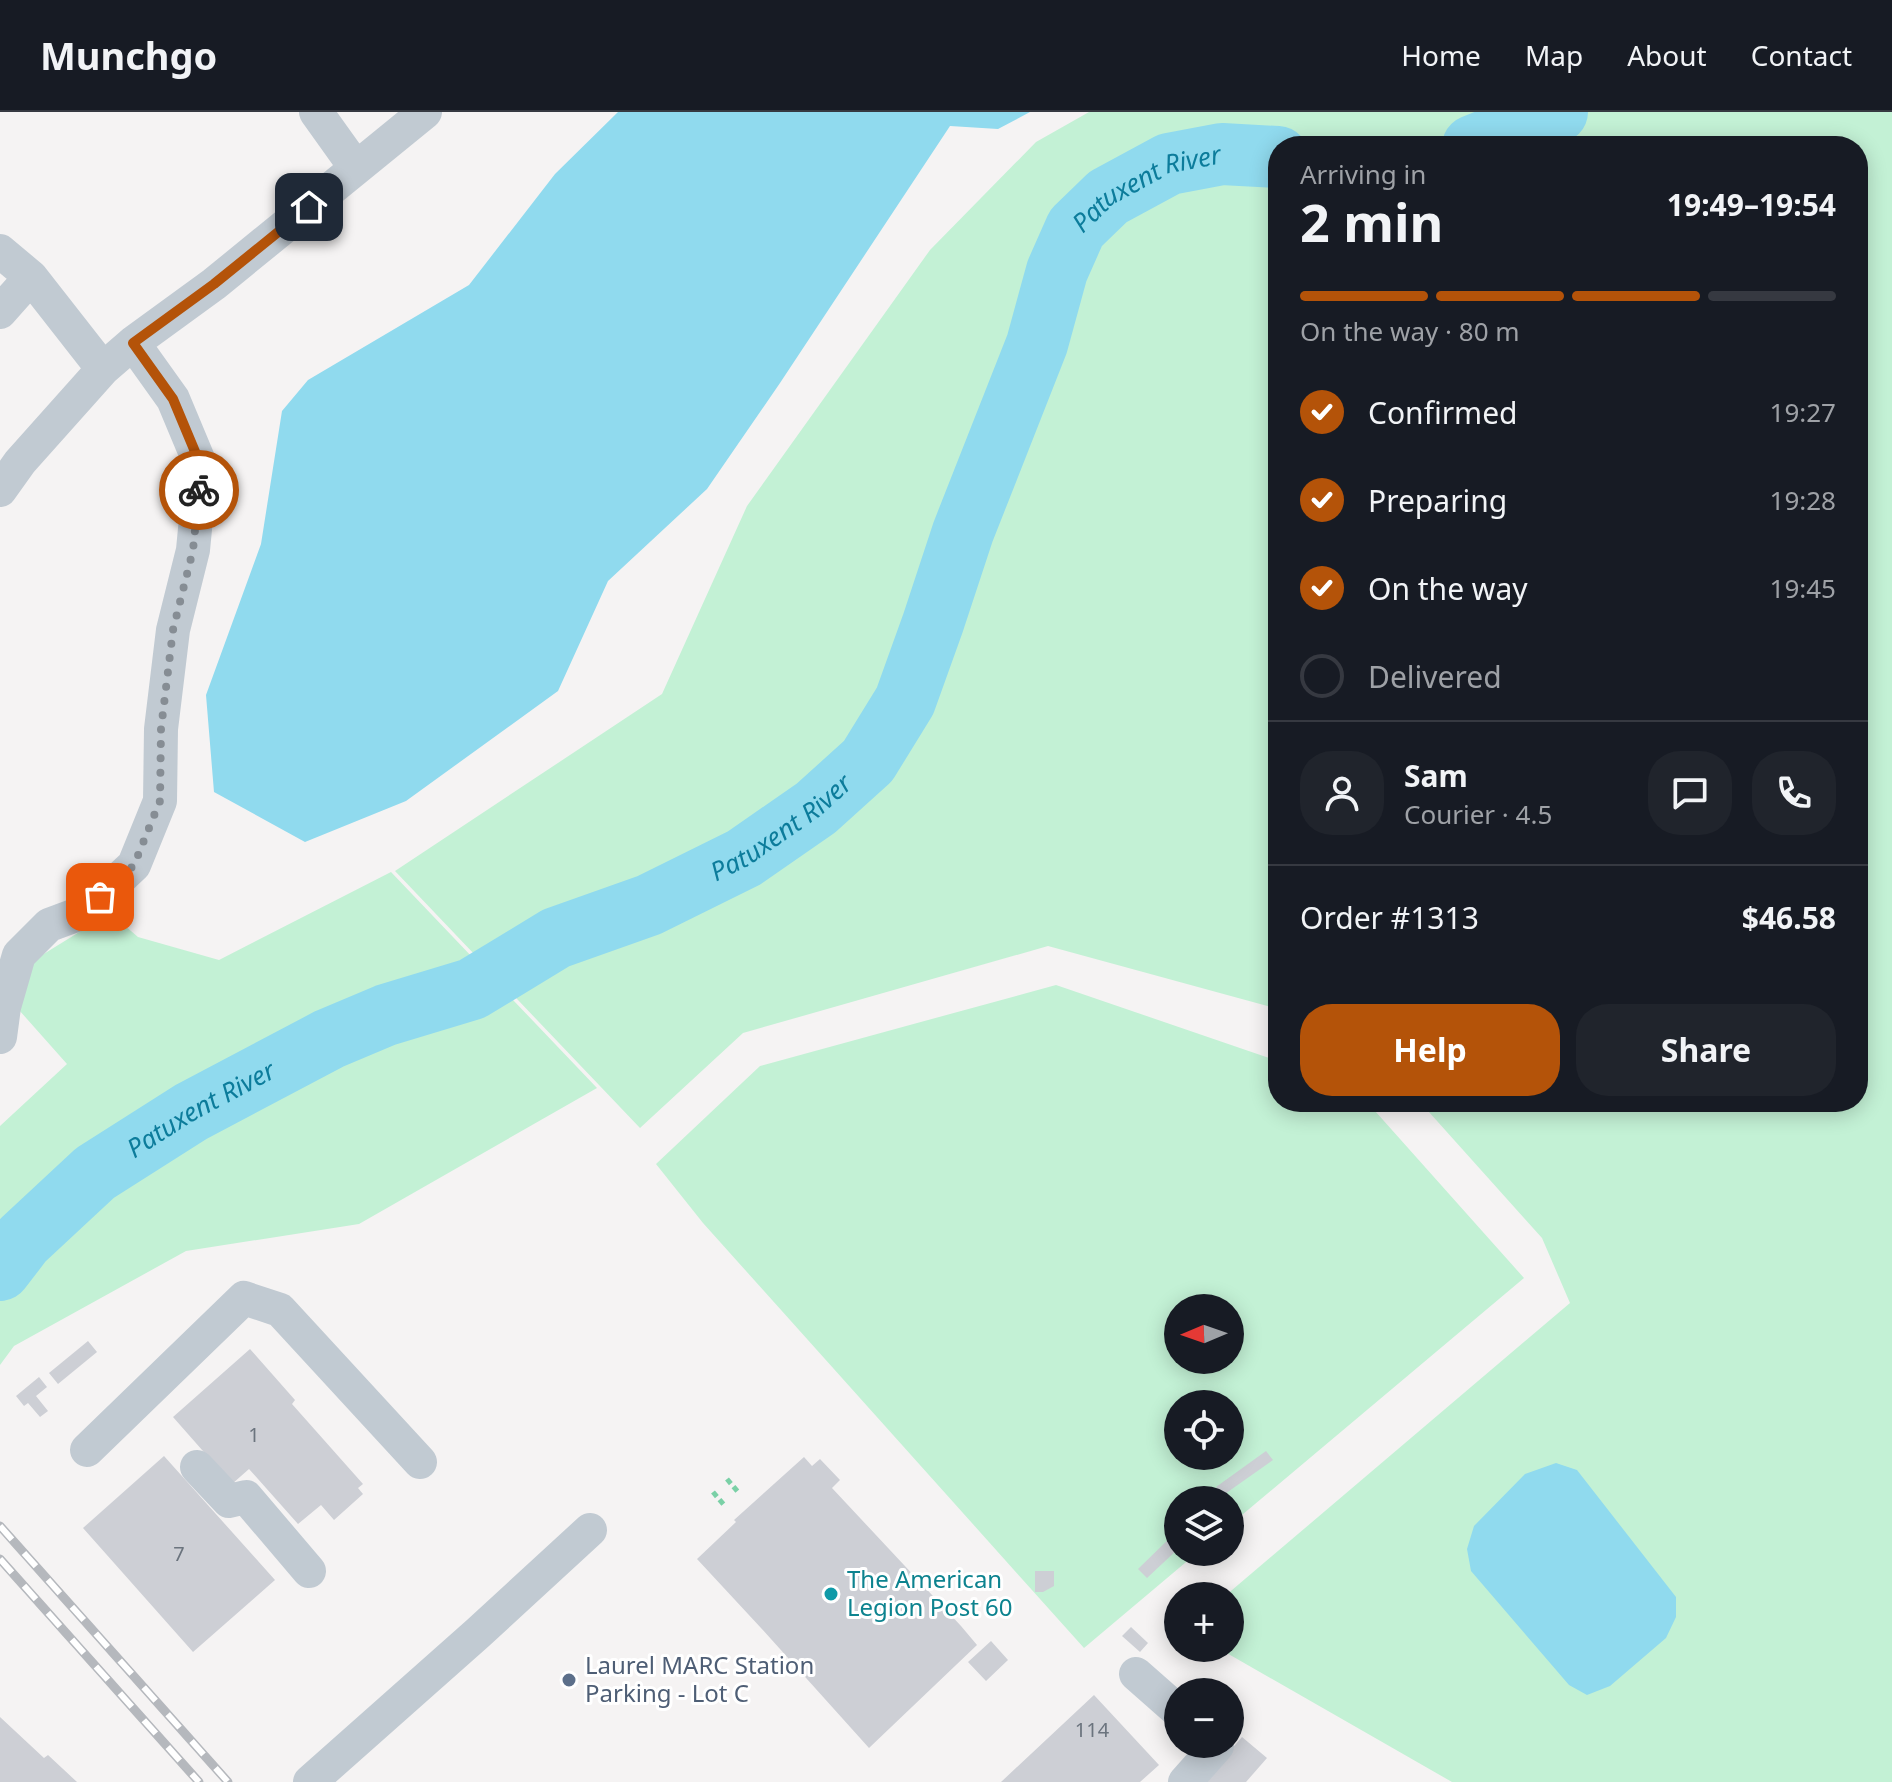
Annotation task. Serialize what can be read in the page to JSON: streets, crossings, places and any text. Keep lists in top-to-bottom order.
{
  "water": ["Patuxent River"],
  "places": ["The American Legion Post 60", "Laurel MARC Station Parking - Lot C"],
  "house_numbers": ["1", "7", "114"],
  "north": "left",
  "page": {
    "header": "Munchgo",
    "nav": [
      "Home",
      "Map",
      "About",
      "Contact"
    ],
    "heading": ["2 min", "Arriving in", "19:49–19:54"],
    "panel": [
      "Sam",
      "Courier · 4.5",
      "Order #1313",
      "$46.58"
    ],
    "bar": "On the way · 80 m",
    "list": [
      ["Confirmed", "19:27"],
      ["Preparing", "19:28"],
      ["On the way", "19:45"],
      "Delivered"
    ],
    "buttons": ["Help", "Share"],
    "map_buttons": ["+", "−"]
  }
}
